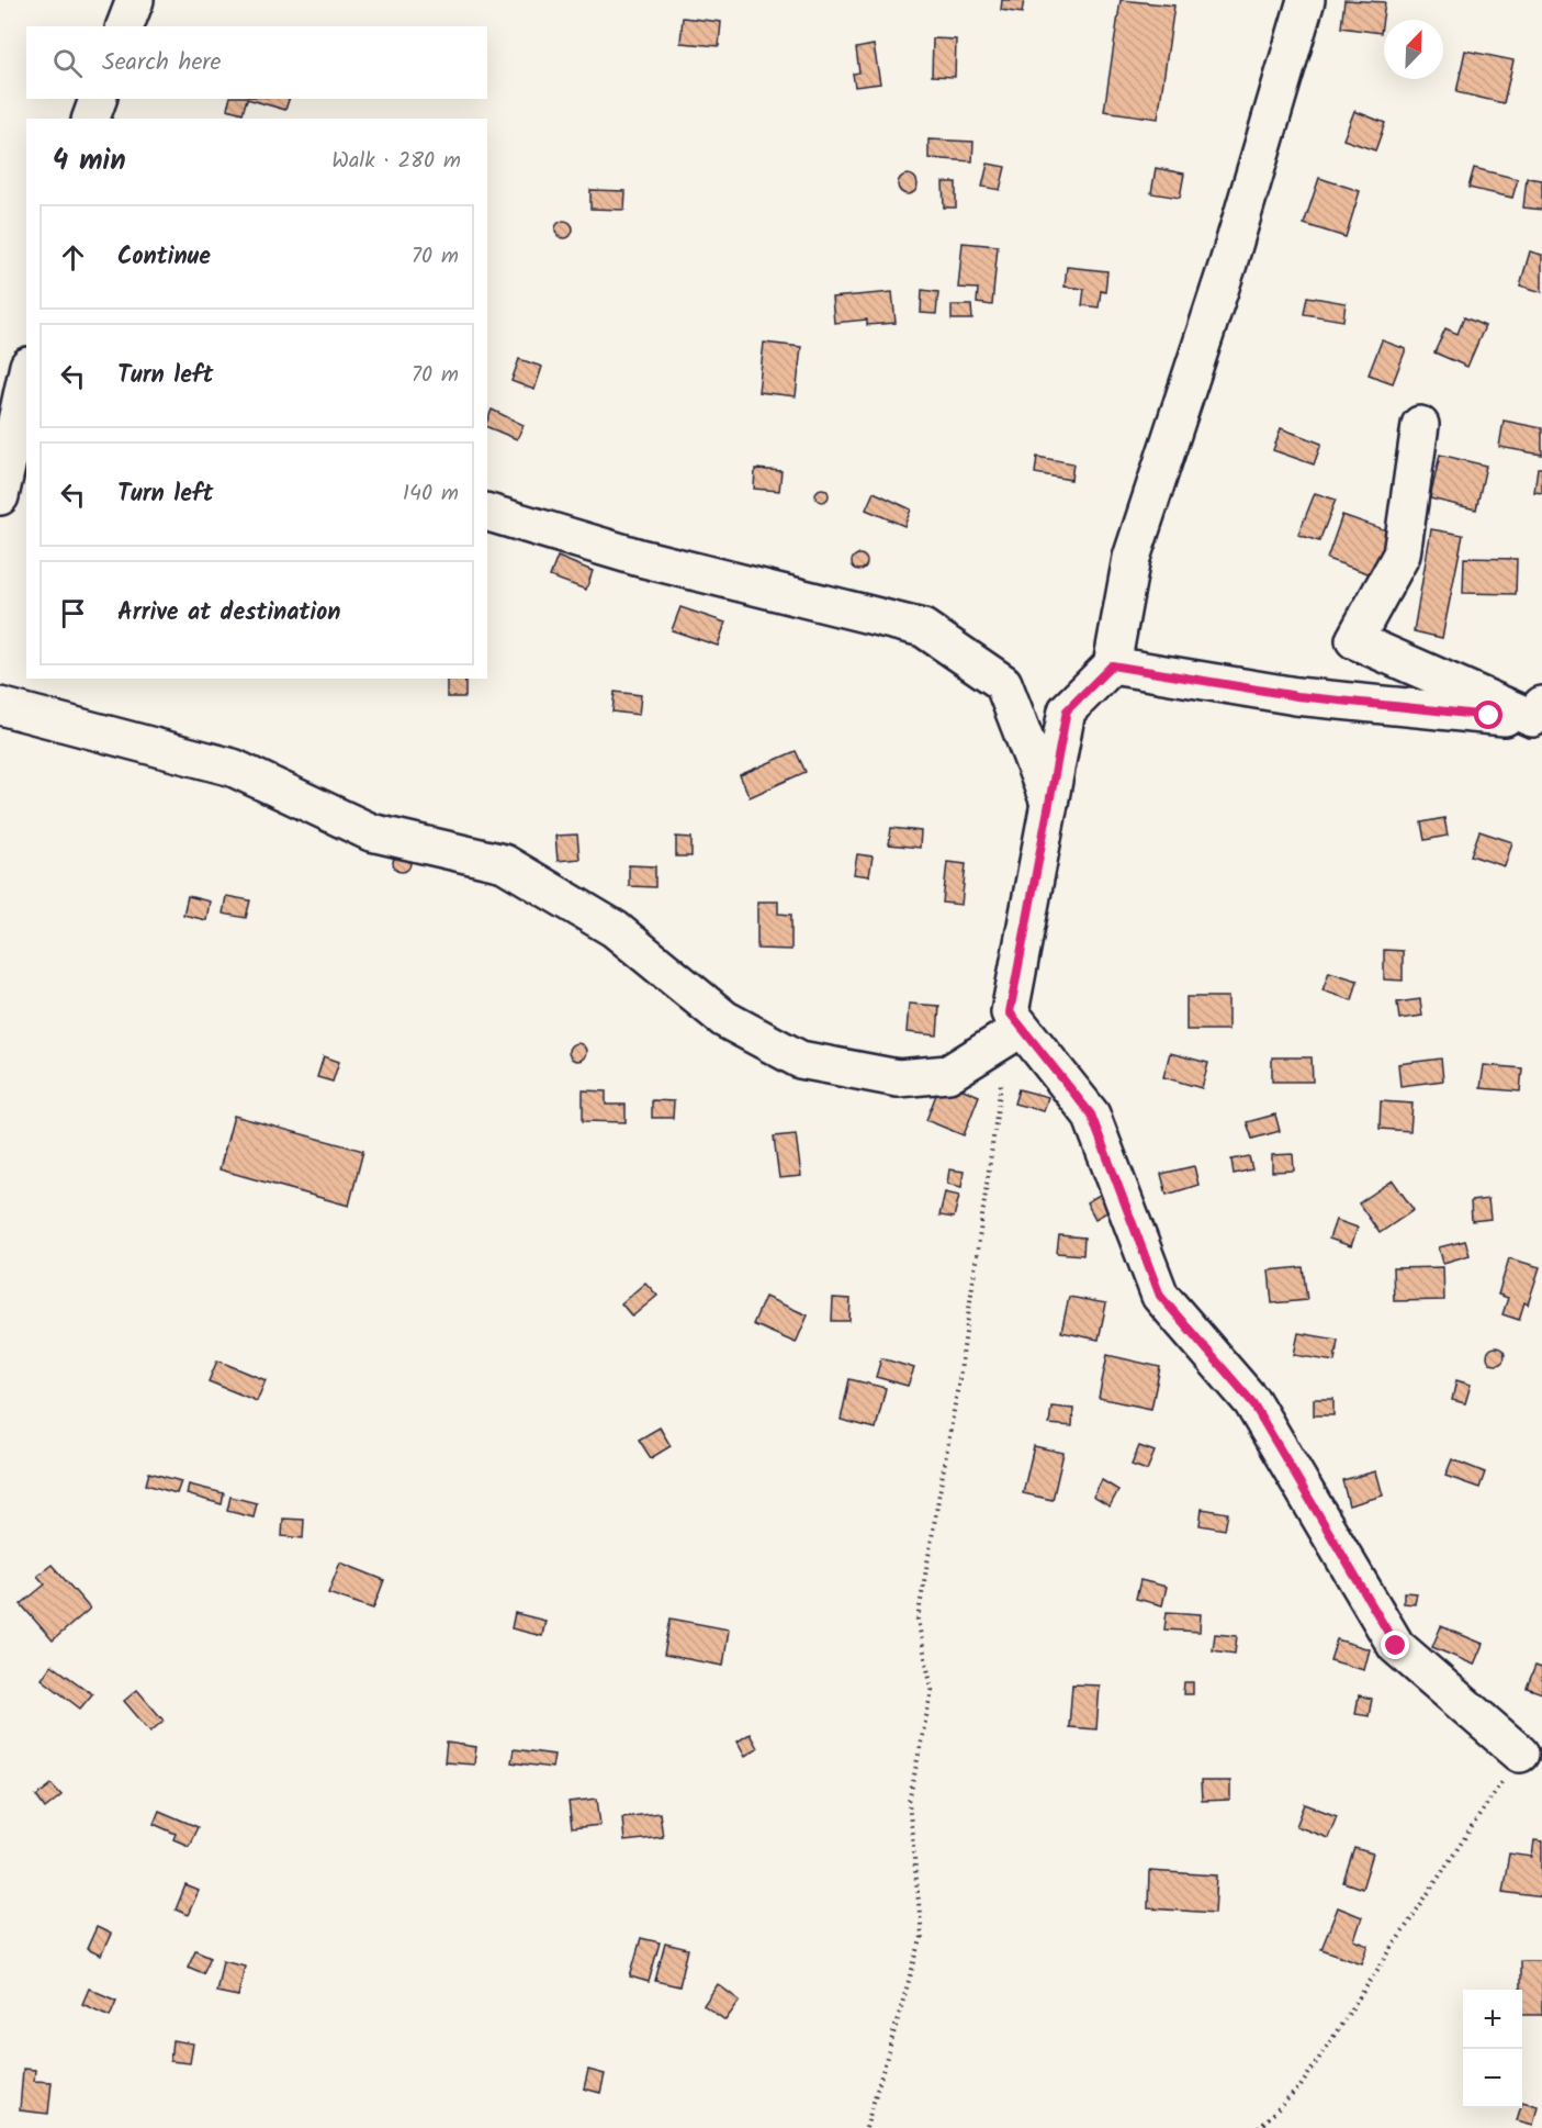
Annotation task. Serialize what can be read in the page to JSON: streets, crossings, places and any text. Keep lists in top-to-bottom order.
{
  "north": "top right",
  "page": {
    "search": "Search here",
    "heading": ["4 min", "Walk · 280 m"],
    "list": [
      ["Continue", "70 m"],
      ["Turn left", "70 m"],
      ["Turn left", "140 m"],
      "Arrive at destination"
    ],
    "map_buttons": ["+", "−"]
  }
}
